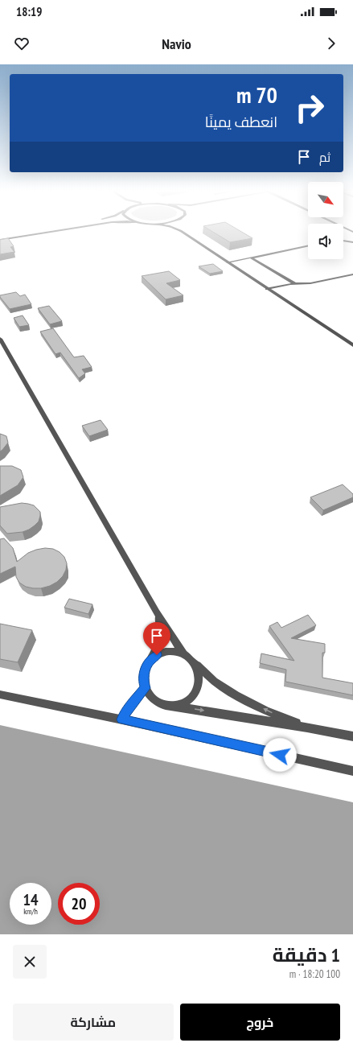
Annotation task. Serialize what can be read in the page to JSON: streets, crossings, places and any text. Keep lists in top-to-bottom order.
{
  "north": "bottom right",
  "page": {
    "status": "18:19",
    "header": "Navio",
    "turn": ["70 m", "انعطف يمينًا"],
    "then": "ثم",
    "speed": "14 km/h",
    "limit": "20",
    "heading": ["1 دقيقة", "100 m · 18:20"],
    "buttons": ["خروج", "مشاركة"]
  }
}
